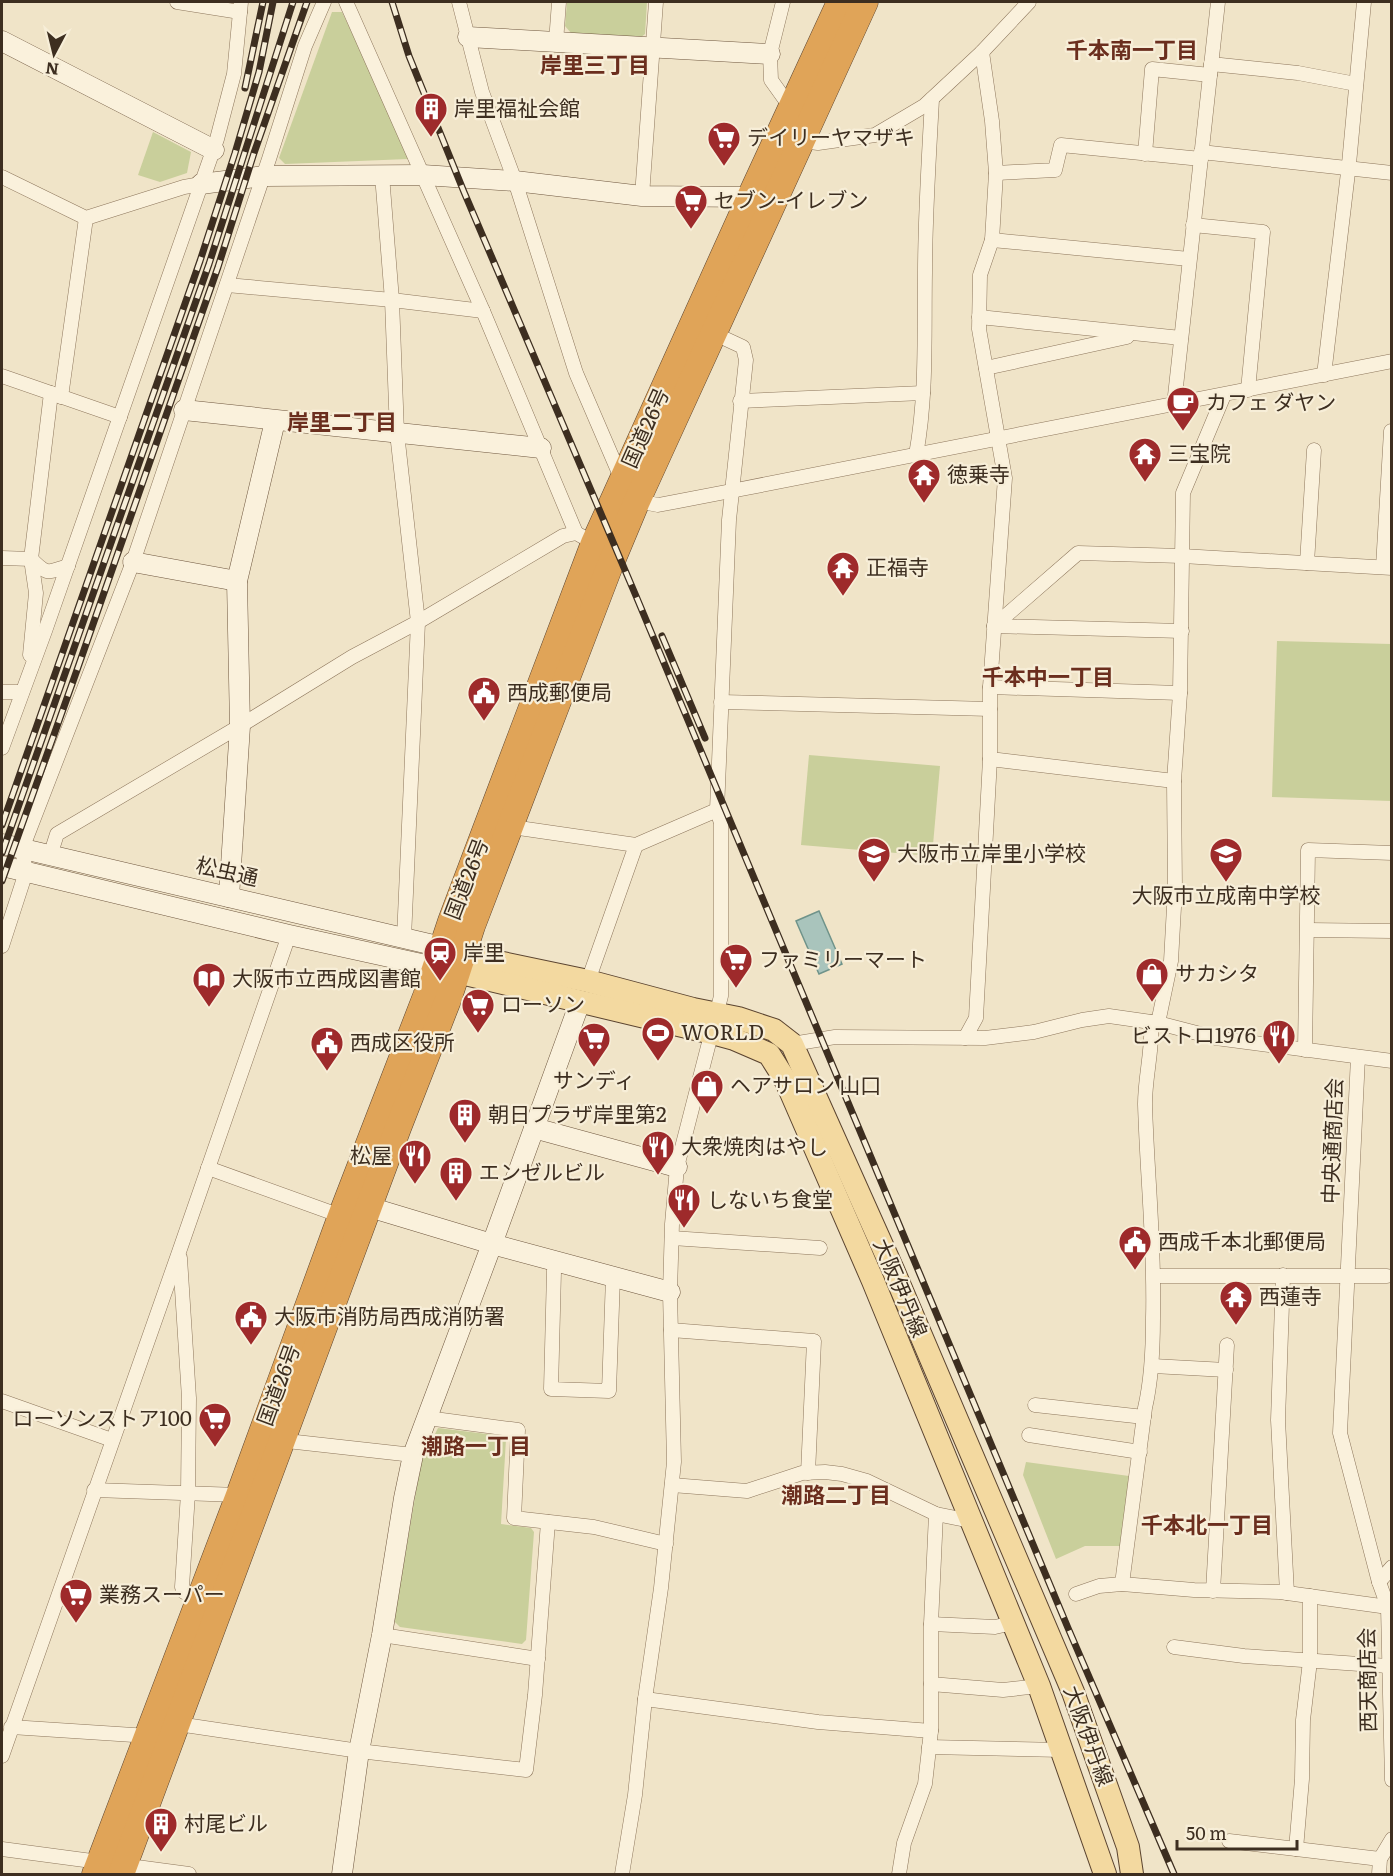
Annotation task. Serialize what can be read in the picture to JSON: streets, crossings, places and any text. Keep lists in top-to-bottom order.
{
  "streets": {
    "highway": ["国道26号"],
    "main road": ["大阪伊丹線"],
    "street": ["松虫通", "中央通商店会", "西天商店会"]
  },
  "crossings": [
    ["国道26号", "松虫通"],
    ["国道26号", "大阪伊丹線"],
    ["松虫通", "大阪伊丹線"],
    ["中央通商店会", "西天商店会"]
  ],
  "districts": [
    "千本南一丁目",
    "岸里三丁目",
    "岸里二丁目",
    "千本中一丁目",
    "潮路一丁目",
    "潮路二丁目",
    "千本北一丁目"
  ],
  "places": {
    "building": [
      "岸里福祉会館",
      "朝日プラザ岸里第2",
      "エンゼルビル",
      "村尾ビル"
    ],
    "supermarket": [
      "デイリーヤマザキ",
      "セブン-イレブン",
      "ファミリーマート",
      "ローソン",
      "サンディ",
      "ローソンストア100",
      "業務スーパー"
    ],
    "cafe": ["カフェ ダヤン"],
    "temple": [
      "三宝院",
      "徳乗寺",
      "正福寺",
      "西蓮寺"
    ],
    "public building": [
      "西成郵便局",
      "西成区役所",
      "西成千本北郵便局",
      "大阪市消防局西成消防署"
    ],
    "school or university": ["大阪市立岸里小学校", "大阪市立成南中学校"],
    "station": ["岸里"],
    "shop": ["サカシタ", "ヘアサロン 山口"],
    "library": ["大阪市立西成図書館"],
    "sports": ["WORLD"],
    "restaurant": [
      "ビストロ1976",
      "大衆焼肉はやし",
      "松屋",
      "しないち食堂"
    ]
  },
  "scale_bar": "50 m",
  "north": "bottom"
}
